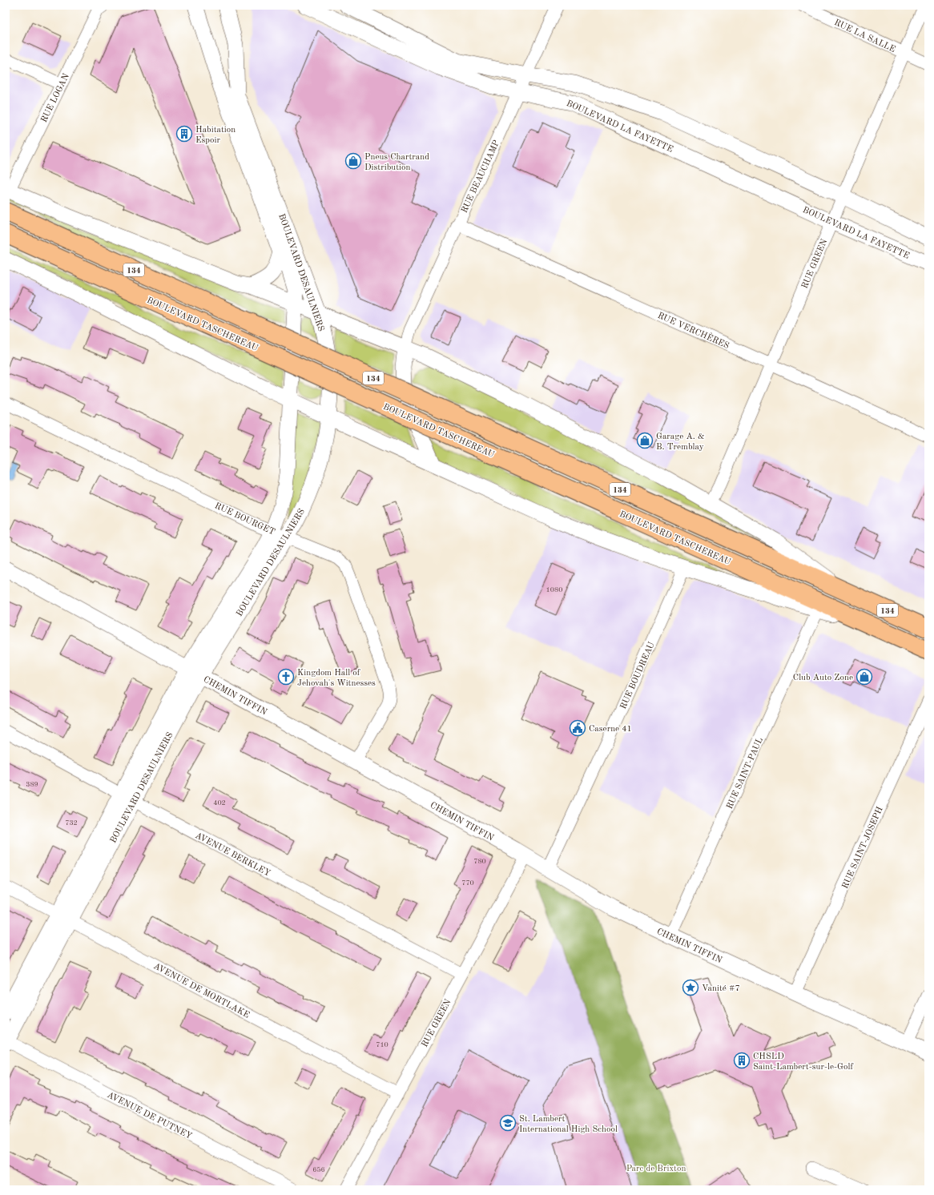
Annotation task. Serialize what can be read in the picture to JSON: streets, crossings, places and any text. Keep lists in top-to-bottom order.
{
  "streets": {
    "highway": ["134", "BOULEVARD TASCHEREAU"],
    "street": [
      "RUE LA SALLE",
      "RUE LOGAN",
      "BOULEVARD LA FAYETTE",
      "RUE BEAUCHAMP",
      "RUE GREEN",
      "BOULEVARD DESAULNIERS",
      "RUE VERCHÈRES",
      "RUE BOURGET",
      "RUE BOUDREAU",
      "CHEMIN TIFFIN",
      "RUE SAINT-PAUL",
      "RUE SAINT-JOSEPH",
      "AVENUE BERKLEY",
      "AVENUE DE MORTLAKE",
      "AVENUE DE PUTNEY"
    ]
  },
  "crossings": [
    ["RUE LA SALLE", "RUE GREEN"],
    ["BOULEVARD LA FAYETTE", "RUE BEAUCHAMP"],
    ["BOULEVARD LA FAYETTE", "RUE GREEN"],
    ["RUE BEAUCHAMP", "RUE VERCHÈRES"],
    ["RUE GREEN", "RUE VERCHÈRES"],
    ["RUE GREEN", "CHEMIN TIFFIN"],
    ["RUE GREEN", "AVENUE BERKLEY"],
    ["RUE GREEN", "AVENUE DE MORTLAKE"],
    ["BOULEVARD DESAULNIERS", "BOULEVARD TASCHEREAU"],
    ["BOULEVARD DESAULNIERS", "RUE BOURGET"],
    ["BOULEVARD DESAULNIERS", "CHEMIN TIFFIN"],
    ["BOULEVARD DESAULNIERS", "AVENUE BERKLEY"],
    ["BOULEVARD DESAULNIERS", "AVENUE DE MORTLAKE"],
    ["BOULEVARD DESAULNIERS", "AVENUE DE PUTNEY"],
    ["BOULEVARD TASCHEREAU", "RUE BOUDREAU"],
    ["BOULEVARD TASCHEREAU", "RUE SAINT-PAUL"],
    ["RUE BOURGET", "CHEMIN TIFFIN"],
    ["RUE BOUDREAU", "CHEMIN TIFFIN"],
    ["CHEMIN TIFFIN", "RUE SAINT-PAUL"],
    ["CHEMIN TIFFIN", "RUE SAINT-JOSEPH"]
  ],
  "parks": ["Parc de Brixton"],
  "places": {
    "building": ["Habitation Espoir", "CHSLD Saint-Lambert-sur-le-Golf"],
    "shop": ["Pneus Chartrand Distribution", "Garage A. & B. Tremblay", "Club Auto Zone"],
    "church": ["Kingdom Hall of Jehovah's Witnesses"],
    "public building": ["Caserne 41"],
    "place": ["Vanité #7"],
    "school or university": ["St. Lambert International High School"]
  },
  "house_numbers": [
    "1080",
    "389",
    "402",
    "732",
    "780",
    "770",
    "710",
    "656"
  ]
}
